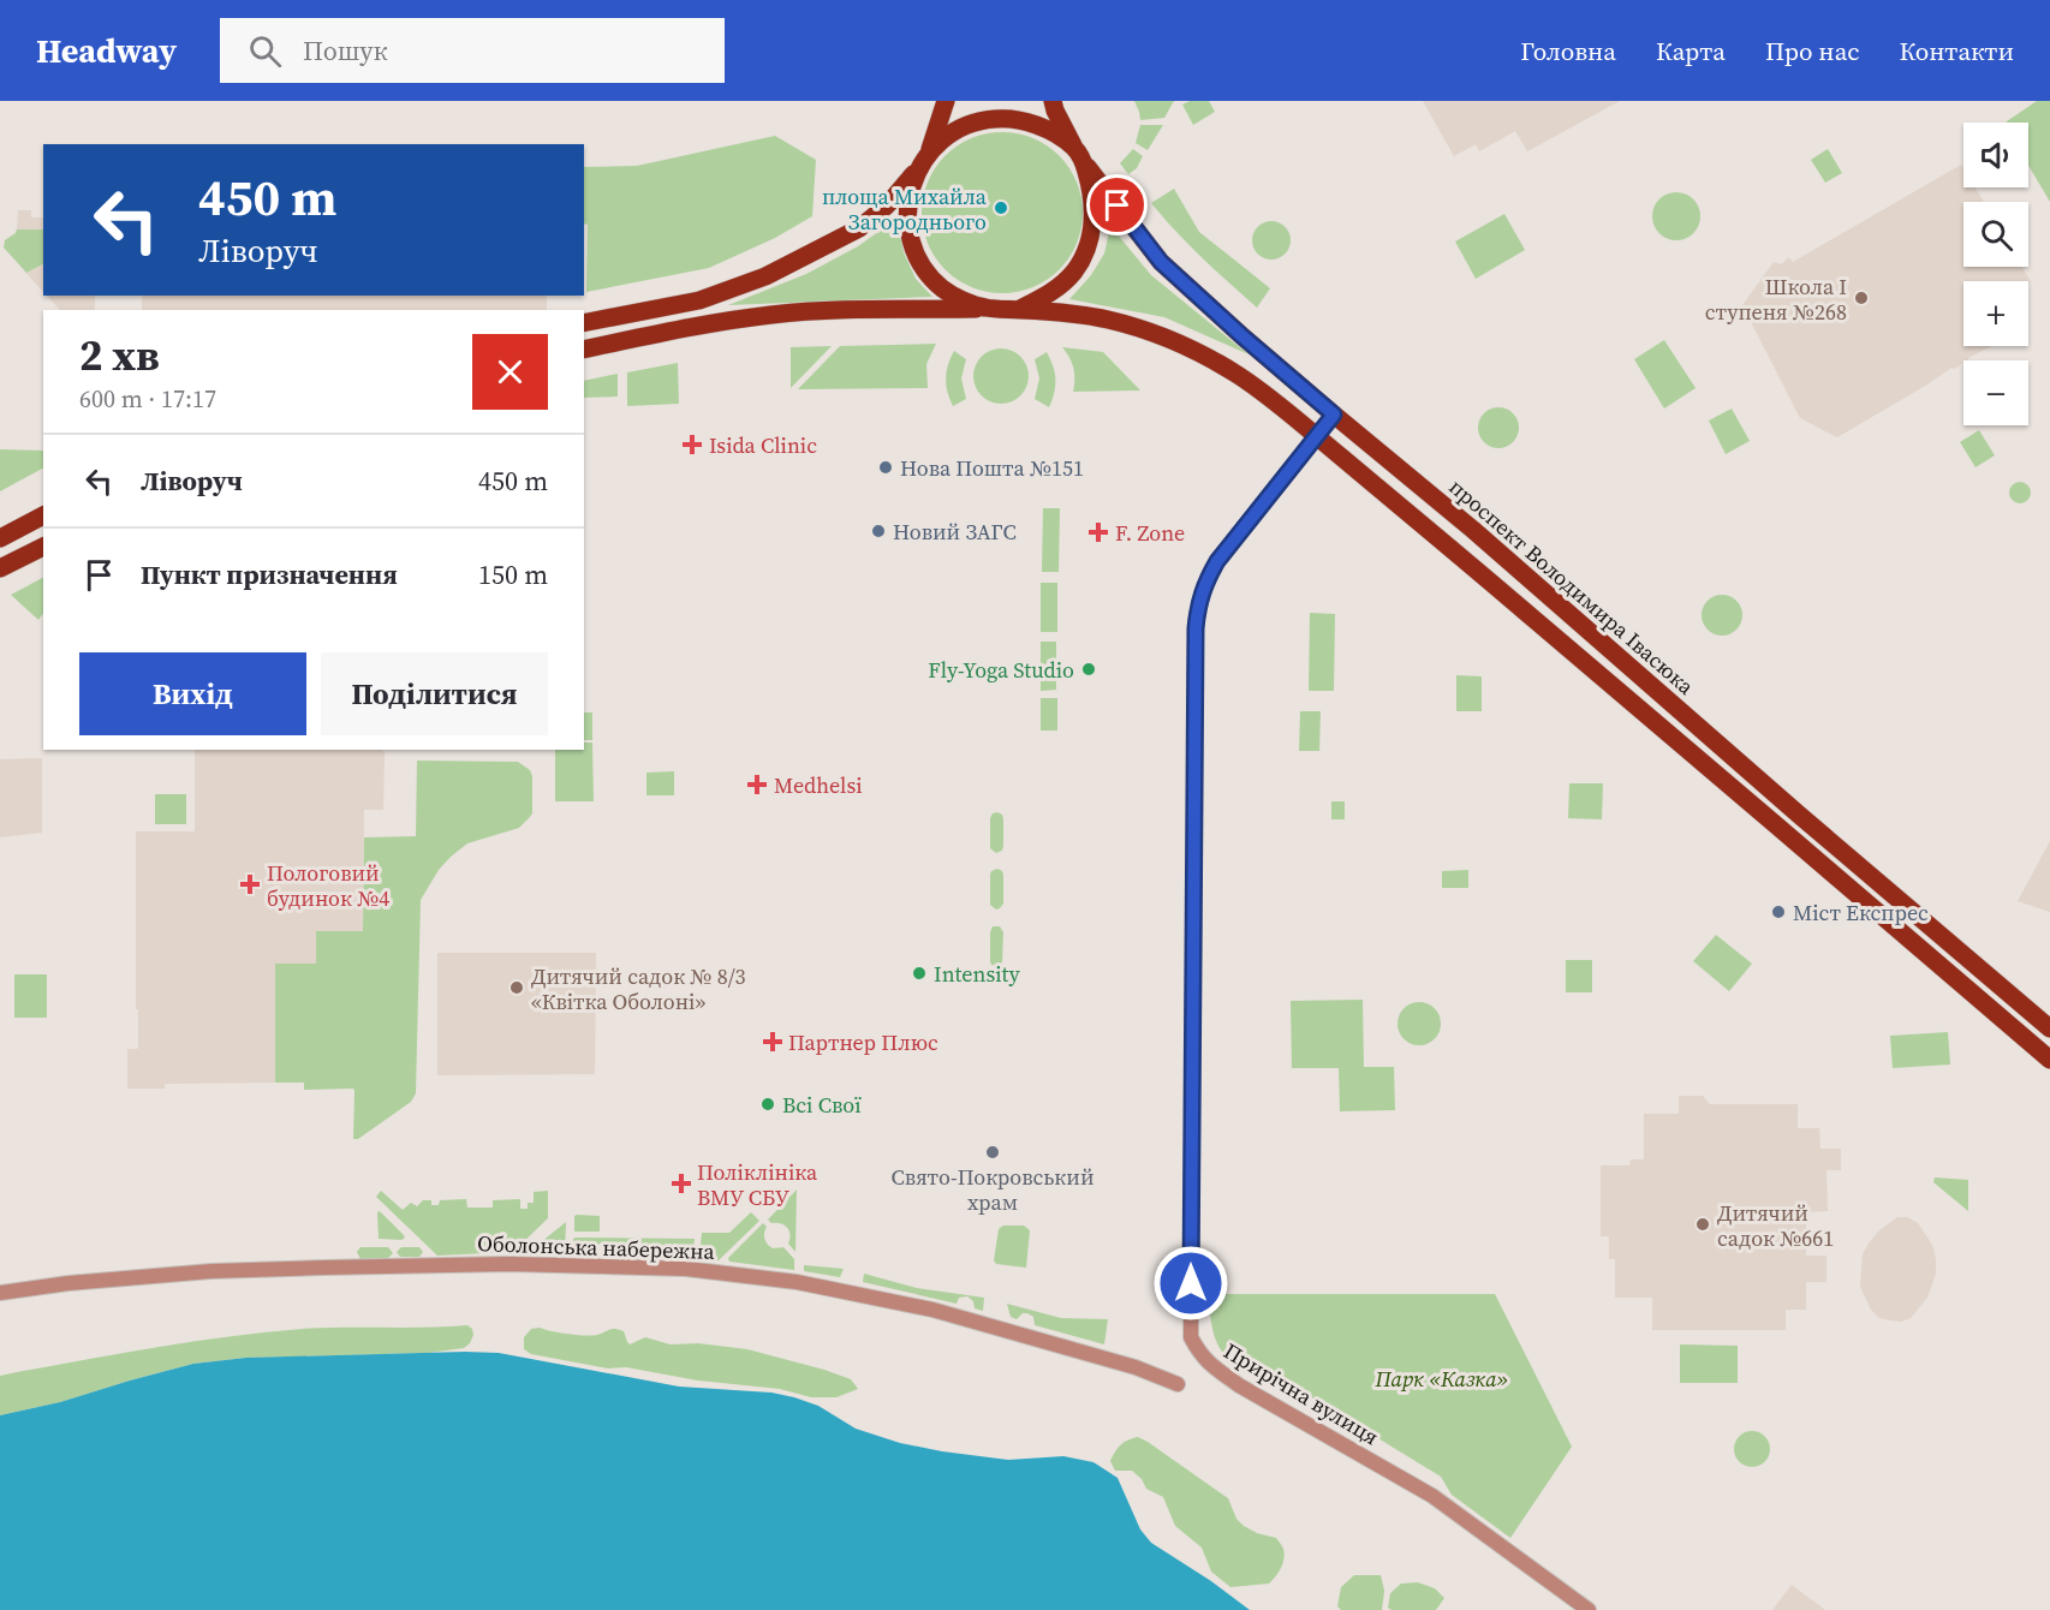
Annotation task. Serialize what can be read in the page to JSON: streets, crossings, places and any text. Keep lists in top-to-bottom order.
{
  "streets": {
    "main road": ["проспект Володимира Івасюка"],
    "street": ["Оболонська набережна", "Прирічна вулиця"]
  },
  "crossings": [
    ["проспект Володимира Івасюка", "Прирічна вулиця"]
  ],
  "parks": ["Парк «Казка»"],
  "places": {
    "other": [
      "площа Михайла Загороднього",
      "Школа І ступеня №268",
      "Нова Пошта №151",
      "Новий ЗАГС",
      "Fly-Yoga Studio",
      "Міст Експрес",
      "Intensity",
      "Дитячий садок № 8/3 «Квітка Оболоні»",
      "Всі Свої",
      "Свято-Покровський храм",
      "Дитячий садок №661"
    ],
    "health": [
      "Isida Clinic",
      "F. Zone",
      "Medhelsi",
      "Пологовий будинок №4",
      "Партнер Плюс",
      "Поліклініка ВМУ СБУ"
    ]
  },
  "page": {
    "header": "Headway",
    "search": "Пошук",
    "nav": [
      "Головна",
      "Карта",
      "Про нас",
      "Контакти"
    ],
    "map_buttons": ["+", "−"],
    "turn": ["450 m", "Ліворуч"],
    "heading": ["2 хв", "600 m · 17:17"],
    "list": [
      {
        "name": "Ліворуч",
        "value": "450 m"
      },
      {
        "name": "Пункт призначення",
        "value": "150 m"
      }
    ],
    "buttons": ["Вихід", "Поділитися"]
  }
}
